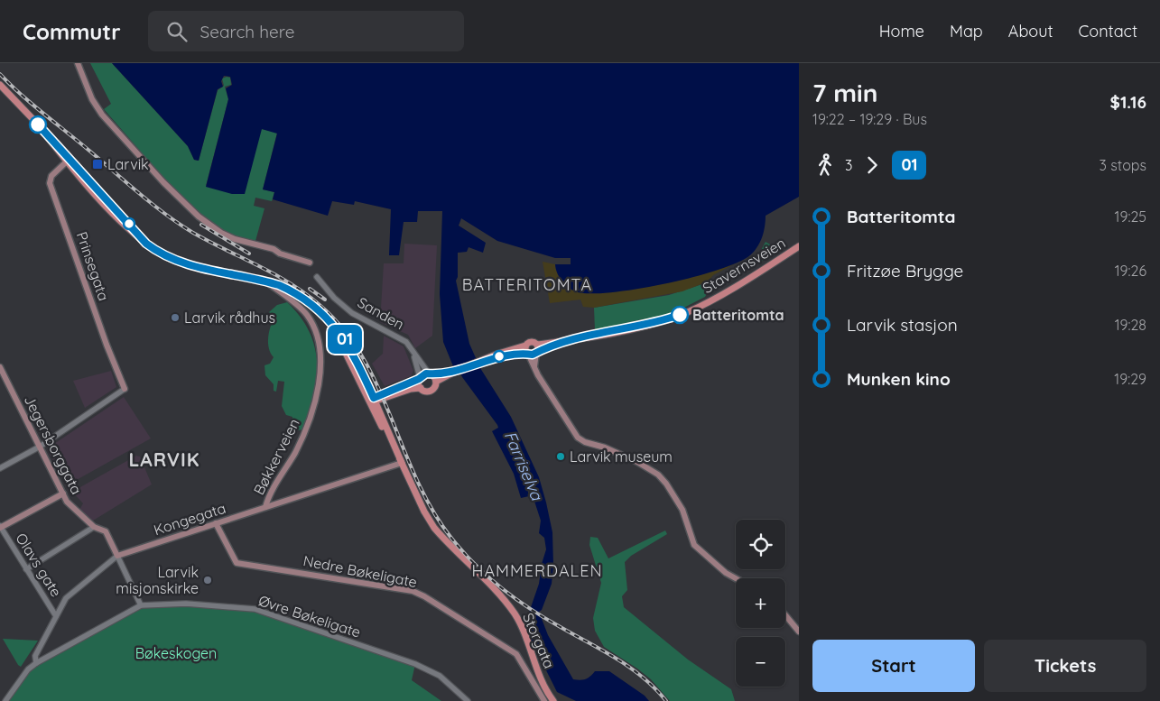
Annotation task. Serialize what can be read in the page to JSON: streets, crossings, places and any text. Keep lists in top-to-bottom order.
{
  "streets": {
    "main road": [
      "Stavernsveien",
      "Prinsegata",
      "Jegersborggata",
      "Bøkkerveien",
      "Kongegata",
      "Nedre Bøkeligate",
      "Storgata"
    ],
    "street": ["Sanden", "Olavs gate", "Øvre Bøkeligate"]
  },
  "crossings": [
    ["Prinsegata", "Storgata"],
    ["Jegersborggata", "Kongegata"],
    ["Bøkkerveien", "Kongegata"],
    ["Bøkkerveien", "Storgata"],
    ["Kongegata", "Olavs gate"],
    ["Kongegata", "Nedre Bøkeligate"],
    ["Kongegata", "Øvre Bøkeligate"],
    ["Kongegata", "Storgata"]
  ],
  "districts": ["BATTERITOMTA", "LARVIK", "HAMMERDALEN"],
  "water": ["Farriselva"],
  "parks": ["Bøkeskogen"],
  "places": {
    "transit": ["Larvik"],
    "other": [
      "Batteritomta",
      "Larvik rådhus",
      "Larvik museum",
      "Larvik misjonskirke"
    ]
  },
  "lines": ["bus line 01"],
  "page": {
    "header": "Commutr",
    "search": "Search here",
    "nav": [
      "Home",
      "Map",
      "About",
      "Contact"
    ],
    "on_map": "01",
    "heading": ["7 min", "19:22 – 19:29 · Bus", "$1.16"],
    "legs": ["3", "01", "3 stops"],
    "list": [
      {
        "name": "Batteritomta",
        "value": "19:25"
      },
      {
        "name": "Fritzøe Brygge",
        "value": "19:26"
      },
      {
        "name": "Larvik stasjon",
        "value": "19:28"
      },
      {
        "name": "Munken kino",
        "value": "19:29"
      }
    ],
    "map_buttons": ["+", "−"],
    "buttons": ["Start", "Tickets"]
  }
}
